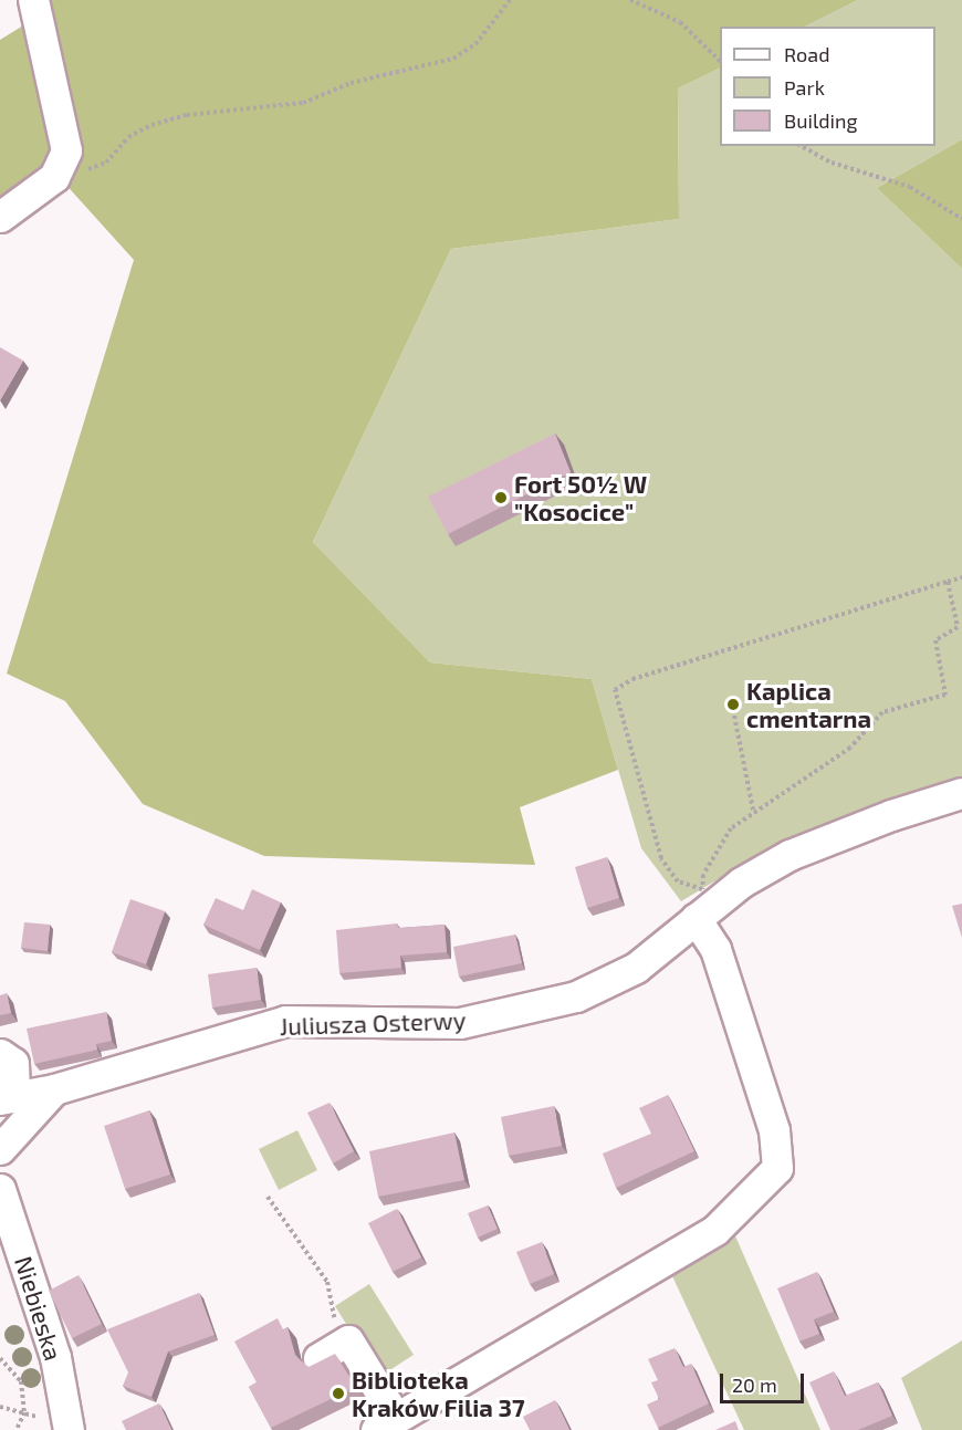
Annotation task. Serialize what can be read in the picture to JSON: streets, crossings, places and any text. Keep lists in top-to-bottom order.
{
  "streets": {
    "street": ["Juliusza Osterwy", "Niebieska"]
  },
  "places": ["Fort 50½ W \"Kosocice\"", "Kaplica cmentarna", "Biblioteka Kraków Filia 37"],
  "legend": ["Road", "Park", "Building"],
  "scale_bar": "20 m"
}
